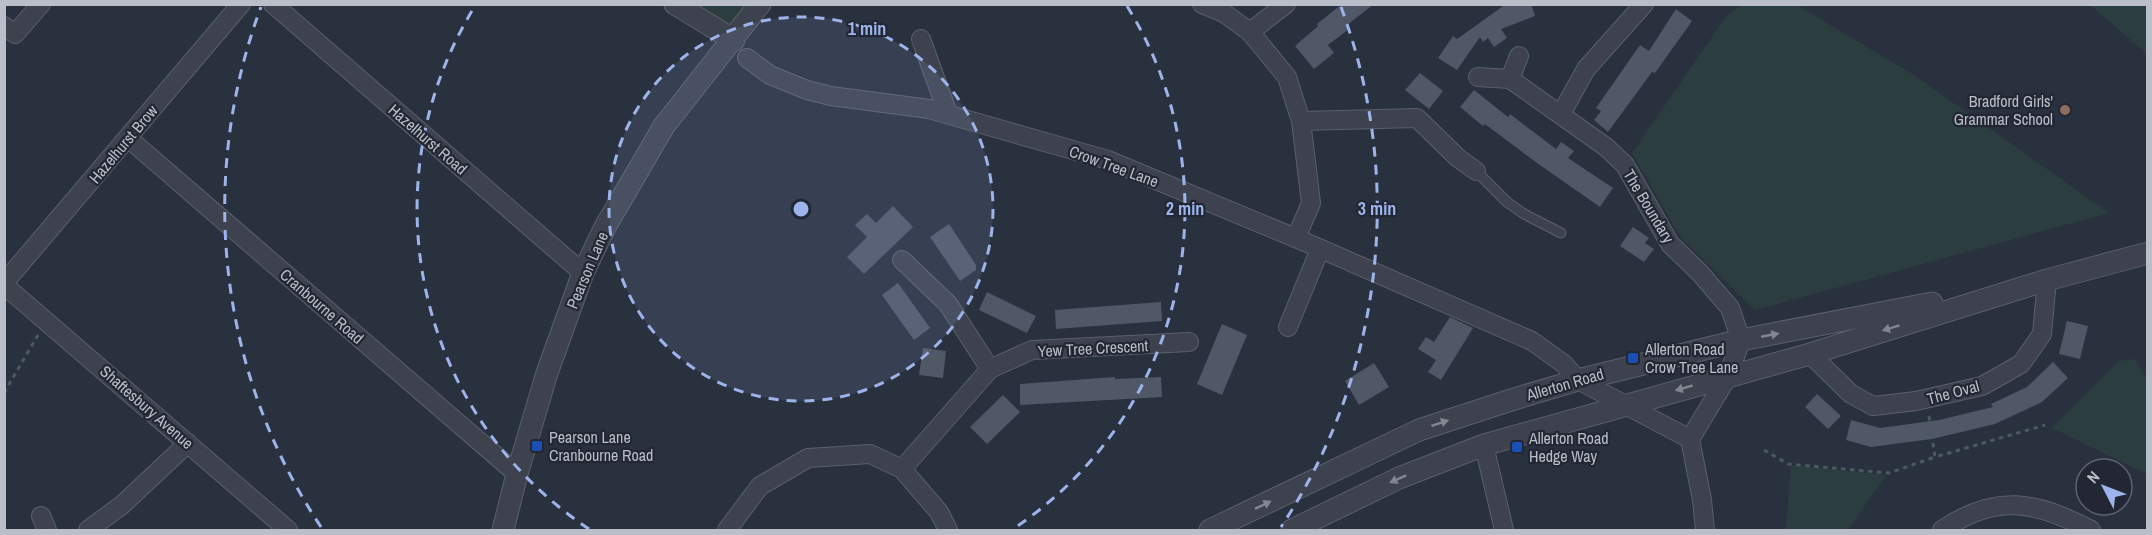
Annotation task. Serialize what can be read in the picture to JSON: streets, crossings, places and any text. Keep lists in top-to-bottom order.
{
  "streets": {
    "street": [
      "Hazelhurst Road",
      "Hazelhurst Brow",
      "Crow Tree Lane",
      "The Boundary",
      "Pearson Lane",
      "Cranbourne Road",
      "Yew Tree Crescent",
      "Allerton Road",
      "The Oval",
      "Shaftesbury Avenue"
    ]
  },
  "crossings": [
    ["Hazelhurst Road", "Pearson Lane"],
    ["Hazelhurst Brow", "Cranbourne Road"],
    ["Hazelhurst Brow", "Shaftesbury Avenue"],
    ["Crow Tree Lane", "Allerton Road"],
    ["The Boundary", "Allerton Road"],
    ["Pearson Lane", "Cranbourne Road"],
    ["Allerton Road", "The Oval"]
  ],
  "places": {
    "other": ["Bradford Girls' Grammar School"],
    "transit": ["Allerton Road Crow Tree Lane", "Pearson Lane Cranbourne Road", "Allerton Road Hedge Way"]
  },
  "north": "top left",
  "rings": ["1 min", "2 min", "3 min"]
}
